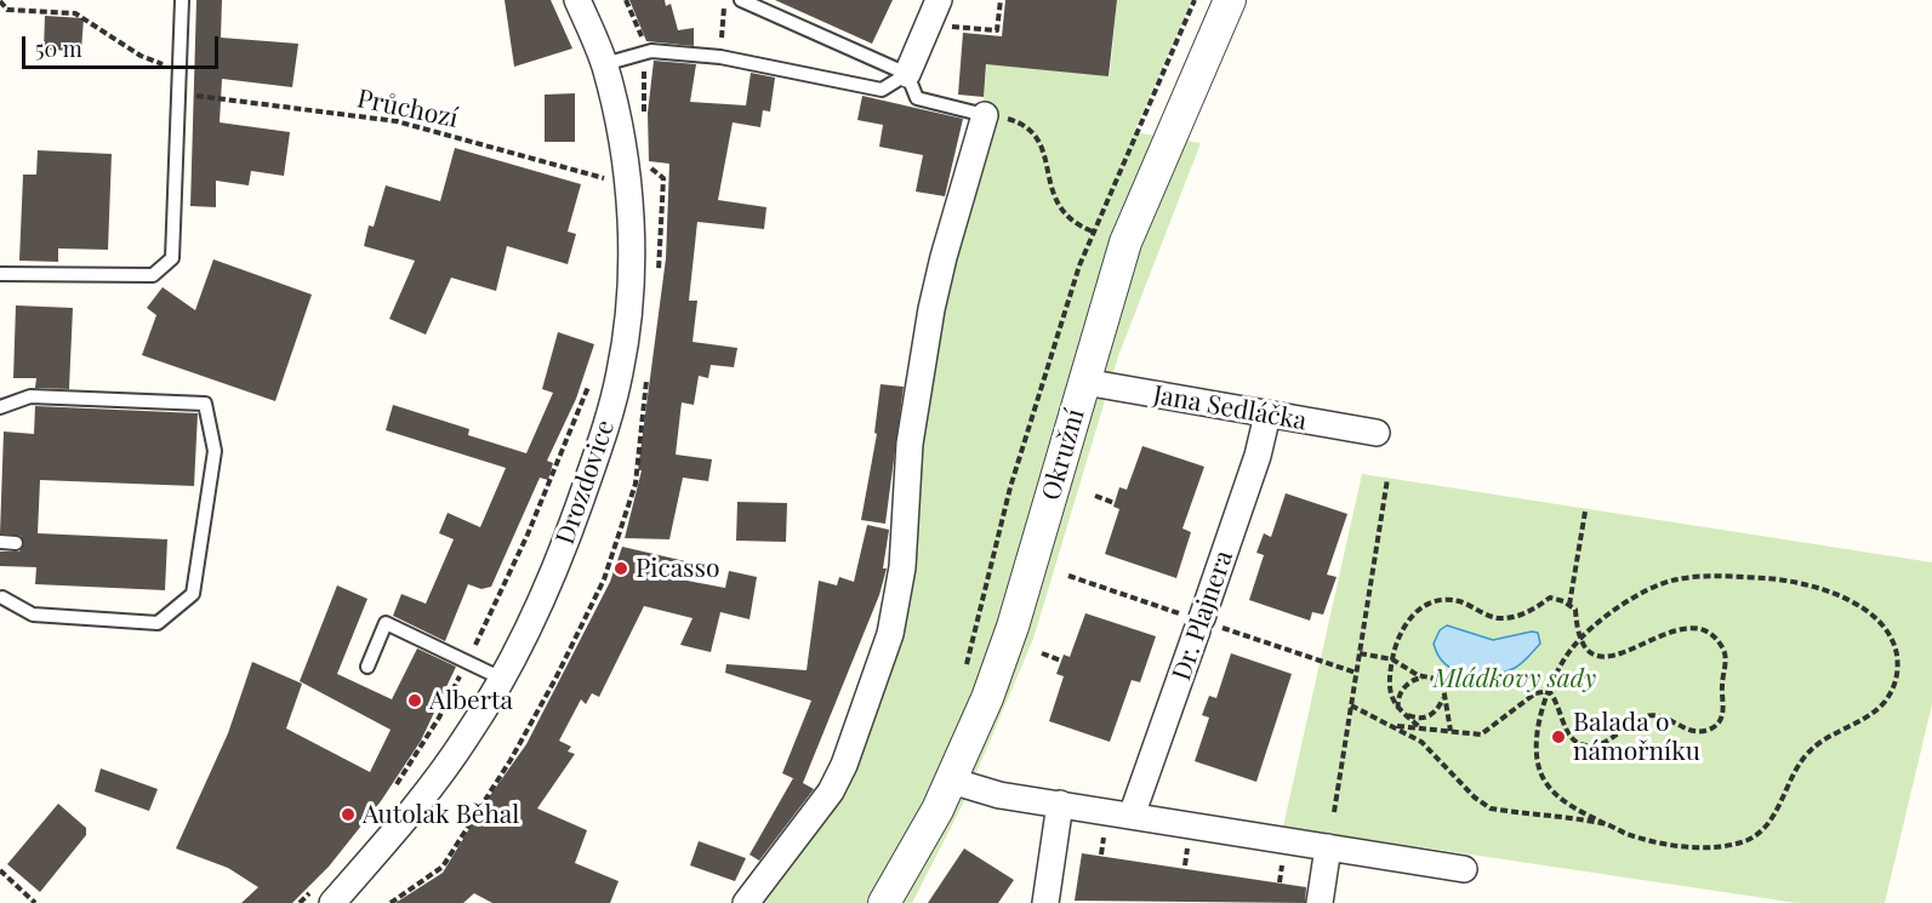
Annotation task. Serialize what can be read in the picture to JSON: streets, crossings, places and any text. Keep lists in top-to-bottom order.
{
  "streets": {
    "street": [
      "Jana Sedláčka",
      "Okružní",
      "Drozdovice",
      "Dr. Plajnera"
    ],
    "path": ["Průchozí"]
  },
  "crossings": [
    ["Průchozí", "Drozdovice"],
    ["Jana Sedláčka", "Okružní"],
    ["Jana Sedláčka", "Dr. Plajnera"]
  ],
  "parks": ["Mládkovy sady"],
  "places": [
    "Picasso",
    "Alberta",
    "Balada o námořníku",
    "Autolak Běhal"
  ],
  "scale_bar": "50 m"
}
